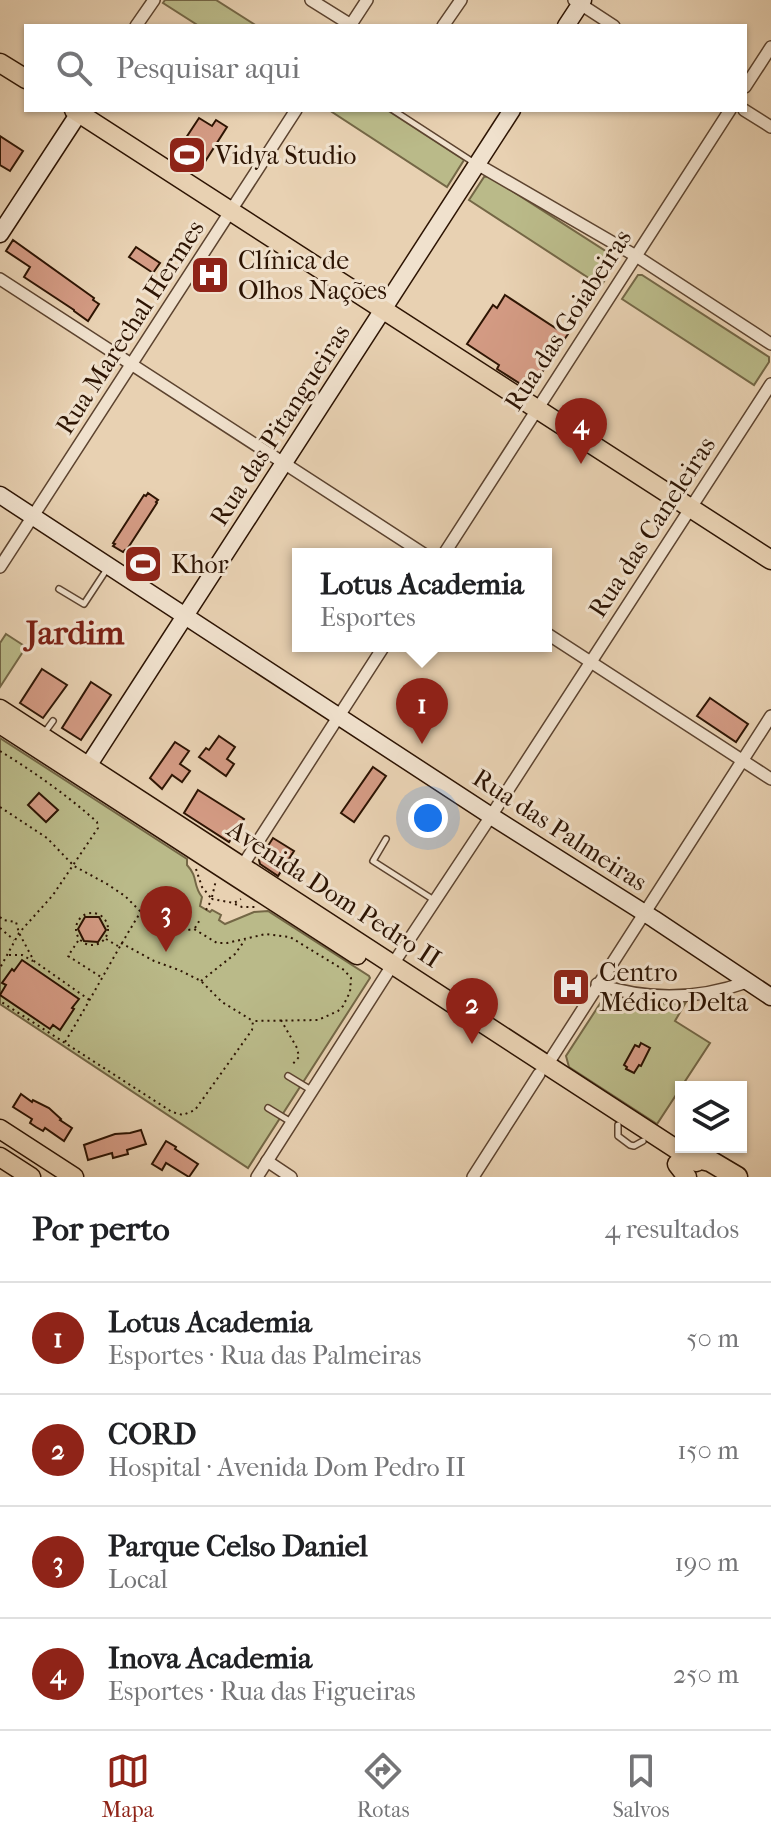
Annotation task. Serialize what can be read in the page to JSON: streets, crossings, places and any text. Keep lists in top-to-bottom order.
{
  "streets": {
    "main road": ["Avenida Dom Pedro II"],
    "street": [
      "Rua das Goiabeiras",
      "Rua Marechal Hermes",
      "Rua das Pitangueiras",
      "Rua das Caneleiras",
      "Rua das Palmeiras"
    ]
  },
  "crossings": [
    ["Rua Marechal Hermes", "Rua das Palmeiras"],
    ["Rua das Pitangueiras", "Rua das Palmeiras"],
    ["Rua das Pitangueiras", "Avenida Dom Pedro II"],
    ["Rua das Caneleiras", "Rua das Palmeiras"],
    ["Rua das Caneleiras", "Avenida Dom Pedro II"]
  ],
  "districts": ["Jardim"],
  "places": {
    "sports": ["Vidya Studio", "Khor"],
    "hospital": ["Clínica de Olhos Nações", "Centro Médico Delta"]
  },
  "page": {
    "search": "Pesquisar aqui",
    "pins": [
      "4",
      "1",
      "3",
      "2"
    ],
    "popup": ["Lotus Academia", "Esportes"],
    "heading": ["Por perto", "4 resultados"],
    "list": [
      {
        "mark": "1",
        "name": "Lotus Academia",
        "note": "Esportes · Rua das Palmeiras",
        "value": "50 m"
      },
      {
        "mark": "2",
        "name": "CORD",
        "note": "Hospital · Avenida Dom Pedro II",
        "value": "150 m"
      },
      {
        "mark": "3",
        "name": "Parque Celso Daniel",
        "note": "Local",
        "value": "190 m"
      },
      {
        "mark": "4",
        "name": "Inova Academia",
        "note": "Esportes · Rua das Figueiras",
        "value": "250 m"
      }
    ],
    "nav": ["Mapa", "Rotas", "Salvos"]
  }
}
